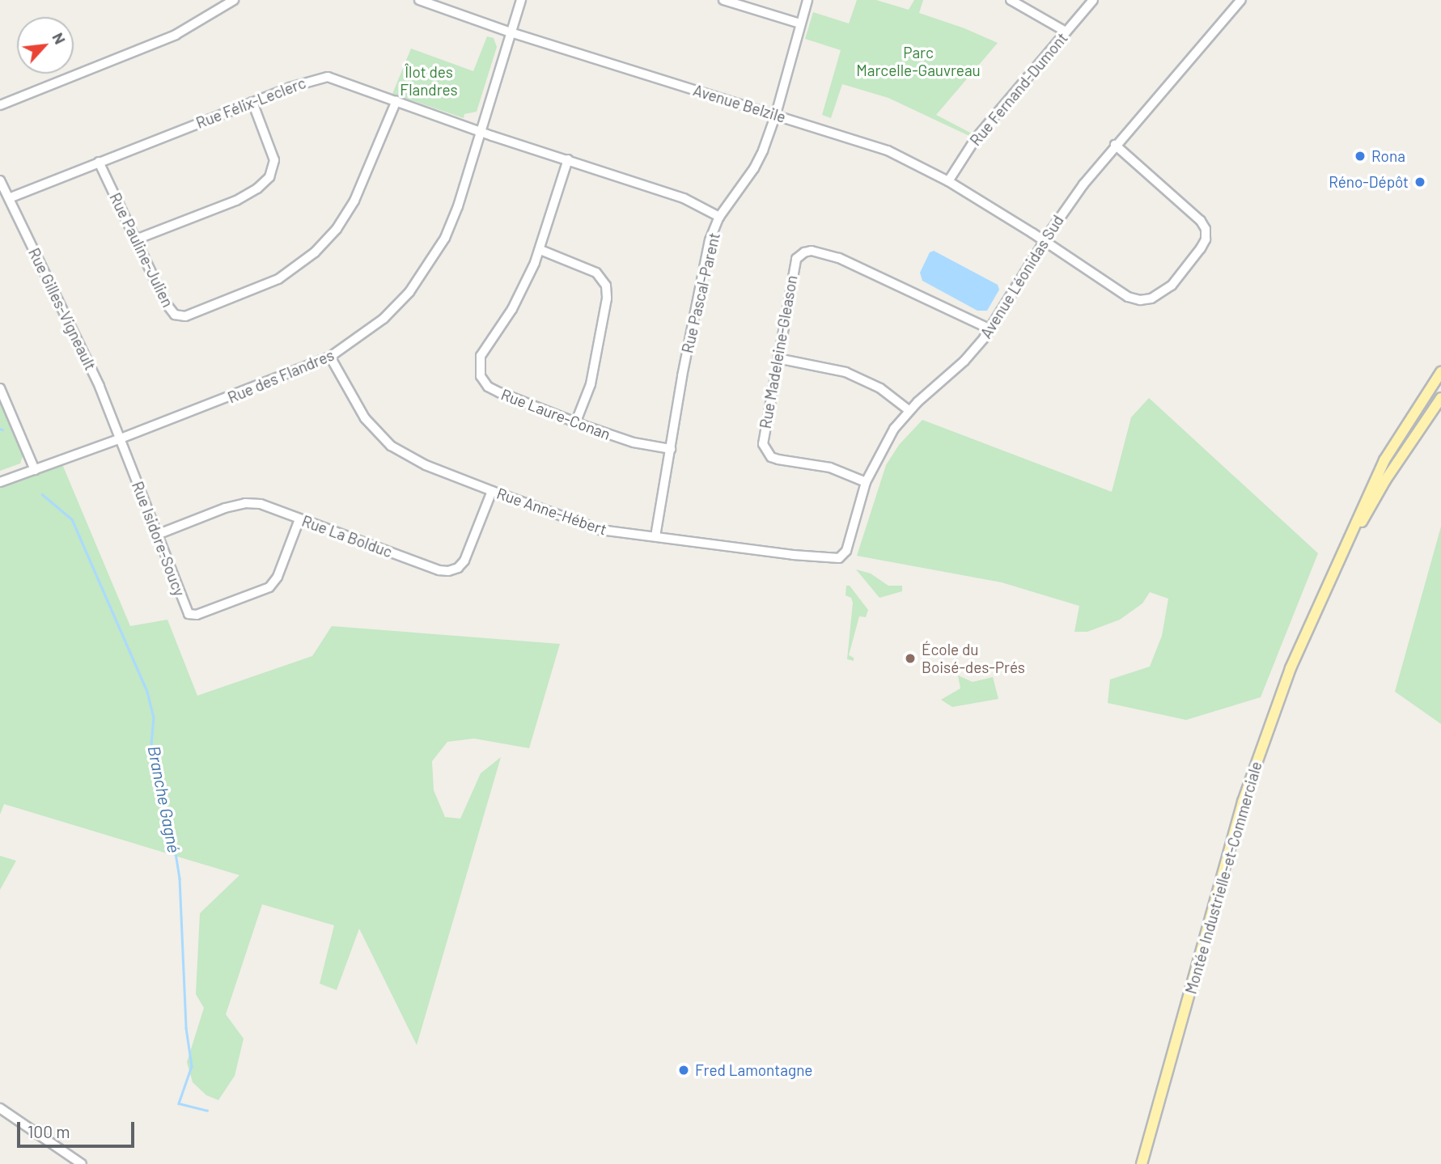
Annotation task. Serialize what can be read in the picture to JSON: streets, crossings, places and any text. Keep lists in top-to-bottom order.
{
  "streets": {
    "main road": ["Montée Industrielle-et-Commerciale"],
    "street": [
      "Rue Fernand-Dumont",
      "Rue Félix-Leclerc",
      "Avenue Belzile",
      "Rue Pauline-Julien",
      "Avenue Léonidas Sud",
      "Rue Pascal-Parent",
      "Rue Gilles-Vigneault",
      "Rue Madeleine-Gleason",
      "Rue des Flandres",
      "Rue Laure-Conan",
      "Rue Anne-Hébert",
      "Rue La Bolduc",
      "Rue Isidore-Soucy"
    ]
  },
  "crossings": [
    ["Rue Fernand-Dumont", "Avenue Belzile"],
    ["Rue Félix-Leclerc", "Rue Pauline-Julien"],
    ["Rue Félix-Leclerc", "Rue Pascal-Parent"],
    ["Rue Félix-Leclerc", "Rue Gilles-Vigneault"],
    ["Rue Félix-Leclerc", "Rue des Flandres"],
    ["Rue Félix-Leclerc", "Rue Laure-Conan"],
    ["Avenue Belzile", "Avenue Léonidas Sud"],
    ["Avenue Belzile", "Rue Pascal-Parent"],
    ["Avenue Belzile", "Rue des Flandres"],
    ["Avenue Léonidas Sud", "Rue Madeleine-Gleason"],
    ["Avenue Léonidas Sud", "Rue Anne-Hébert"],
    ["Rue Pascal-Parent", "Rue Laure-Conan"],
    ["Rue Pascal-Parent", "Rue Anne-Hébert"],
    ["Rue Gilles-Vigneault", "Rue des Flandres"],
    ["Rue Gilles-Vigneault", "Rue Isidore-Soucy"],
    ["Rue des Flandres", "Rue Anne-Hébert"],
    ["Rue des Flandres", "Rue Isidore-Soucy"],
    ["Rue Anne-Hébert", "Rue La Bolduc"],
    ["Rue La Bolduc", "Rue Isidore-Soucy"]
  ],
  "water": ["Branche Gagné"],
  "parks": ["Parc Marcelle-Gauvreau", "Îlot des Flandres"],
  "places": [
    "Rona",
    "Réno-Dépôt",
    "École du Boisé-des-Prés",
    "Fred Lamontagne"
  ],
  "scale_bar": "100 m",
  "north": "top right"
}
